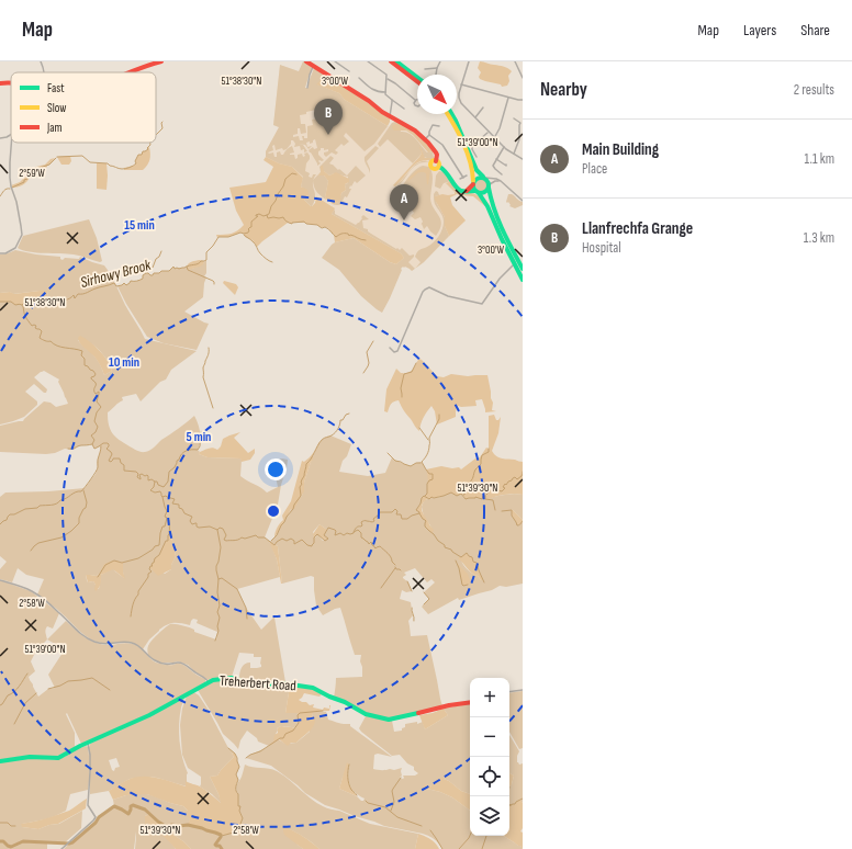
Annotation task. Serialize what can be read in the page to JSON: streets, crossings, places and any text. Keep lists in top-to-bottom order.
{
  "streets": {
    "main road": ["Treherbert Road"]
  },
  "water": ["Sirhowy Brook"],
  "legend": ["Fast", "Slow", "Jam"],
  "north": "bottom right",
  "page": {
    "header": "Map",
    "nav": ["Map", "Layers", "Share"],
    "heading": ["Nearby", "2 results"],
    "pins": ["B", "A"],
    "list": [
      {
        "mark": "A",
        "name": "Main Building",
        "note": "Place",
        "value": "1.1 km"
      },
      {
        "mark": "B",
        "name": "Llanfrechfa Grange",
        "note": "Hospital",
        "value": "1.3 km"
      }
    ],
    "map_buttons": ["+", "−"]
  },
  "coordinates": [
    "51°38'30\"N",
    "3°00'W",
    "51°39'00\"N",
    "2°59'W",
    "51°39'30\"N",
    "2°58'W"
  ],
  "rings": ["15 min", "10 min", "5 min"]
}
